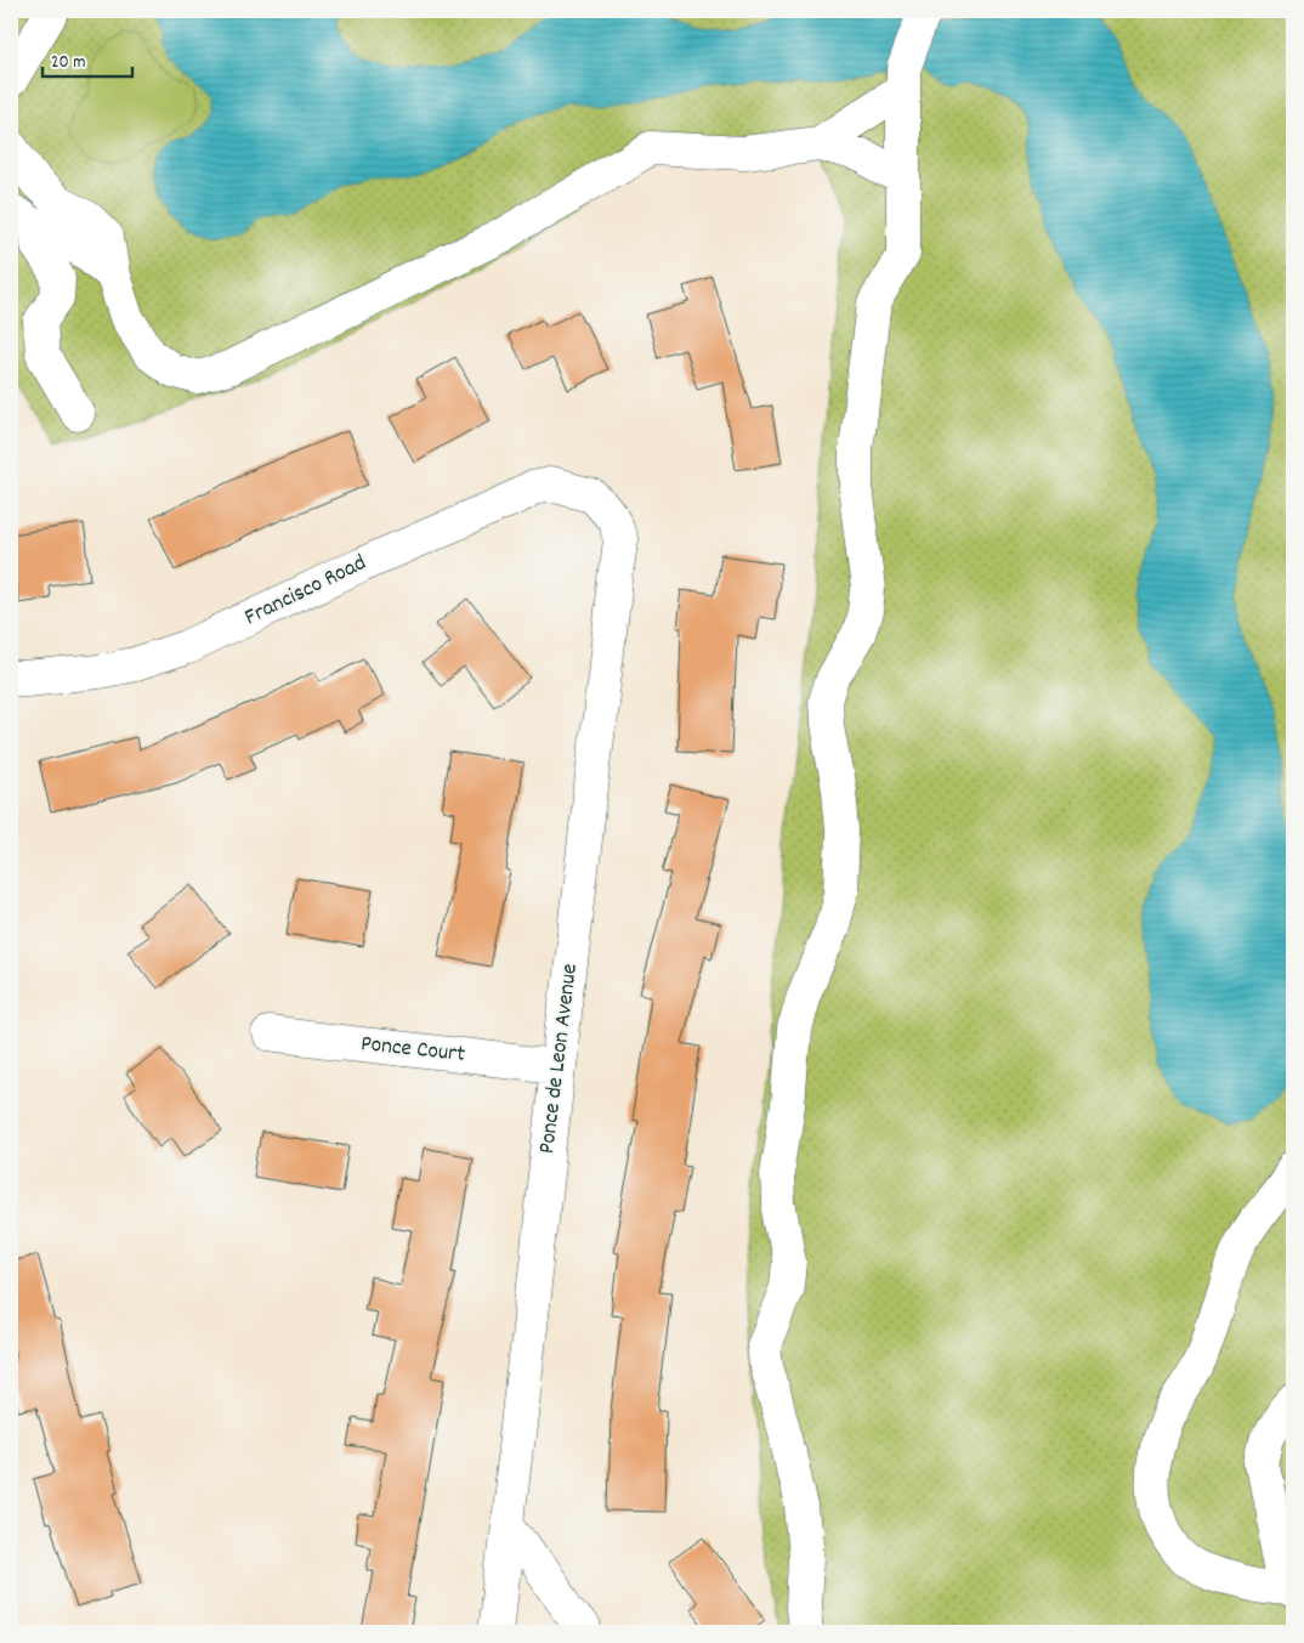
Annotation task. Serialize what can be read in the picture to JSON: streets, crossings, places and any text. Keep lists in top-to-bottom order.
{
  "streets": {
    "street": ["Francisco Road", "Ponce Court", "Ponce de Leon Avenue"]
  },
  "crossings": [
    ["Francisco Road", "Ponce de Leon Avenue"],
    ["Ponce Court", "Ponce de Leon Avenue"]
  ],
  "scale_bar": "20 m"
}
